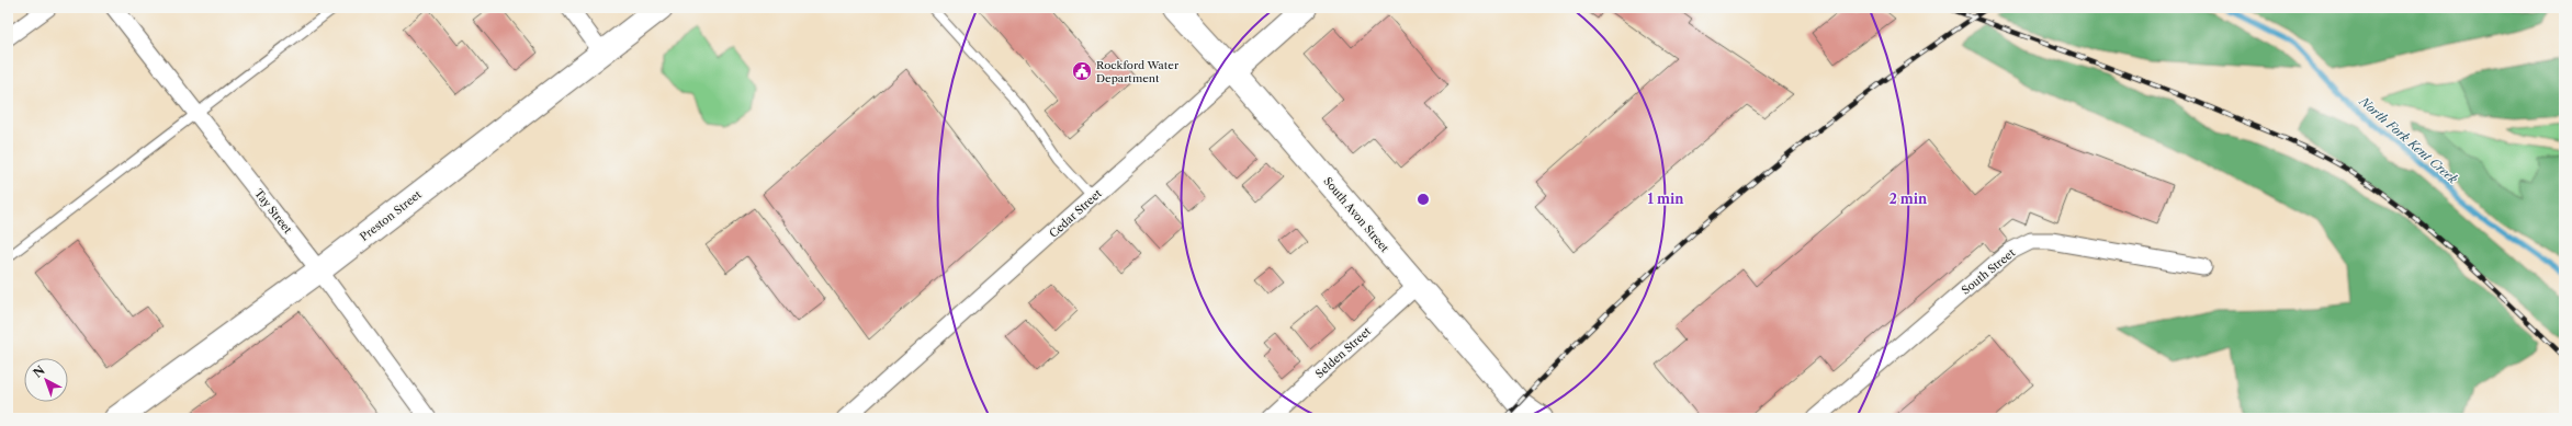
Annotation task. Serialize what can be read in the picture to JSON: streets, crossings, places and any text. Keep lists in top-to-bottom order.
{
  "streets": {
    "street": [
      "Tay Street",
      "Cedar Street",
      "South Avon Street",
      "Preston Street",
      "South Street",
      "Selden Street"
    ]
  },
  "crossings": [
    ["Tay Street", "Preston Street"],
    ["Cedar Street", "South Avon Street"],
    ["South Avon Street", "Selden Street"]
  ],
  "water": ["North Fork Kent Creek"],
  "places": {
    "public building": ["Rockford Water Department"]
  },
  "north": "top left",
  "rings": ["1 min", "2 min"]
}
